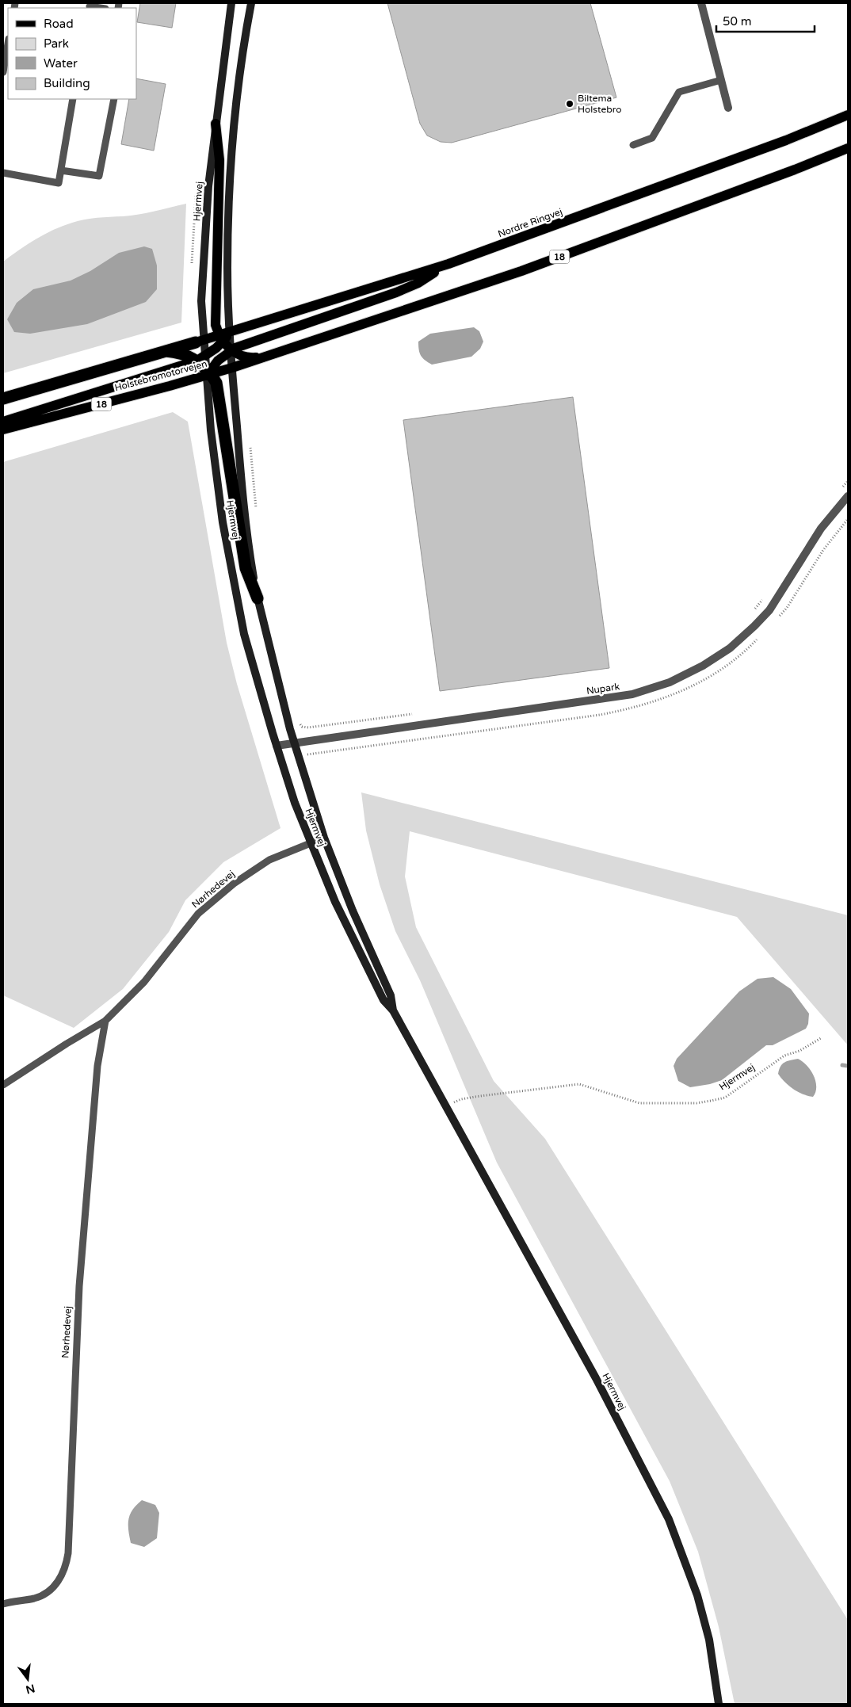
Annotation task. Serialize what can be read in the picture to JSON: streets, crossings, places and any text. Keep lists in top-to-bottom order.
{
  "streets": {
    "main road": ["Nordre Ringvej", "18", "Holstebromotorvejen"],
    "street": ["Hjermvej", "Nupark"],
    "lane": ["Nørhedevej"]
  },
  "crossings": [
    ["Hjermvej", "Nordre Ringvej"],
    ["Hjermvej", "18"],
    ["Hjermvej", "Holstebromotorvejen"],
    ["Hjermvej", "Nupark"],
    ["Hjermvej", "Nørhedevej"],
    ["18", "Holstebromotorvejen"]
  ],
  "places": ["Biltema Holstebro"],
  "legend": [
    "Road",
    "Park",
    "Water",
    "Building"
  ],
  "scale_bar": "50 m",
  "north": "bottom"
}
